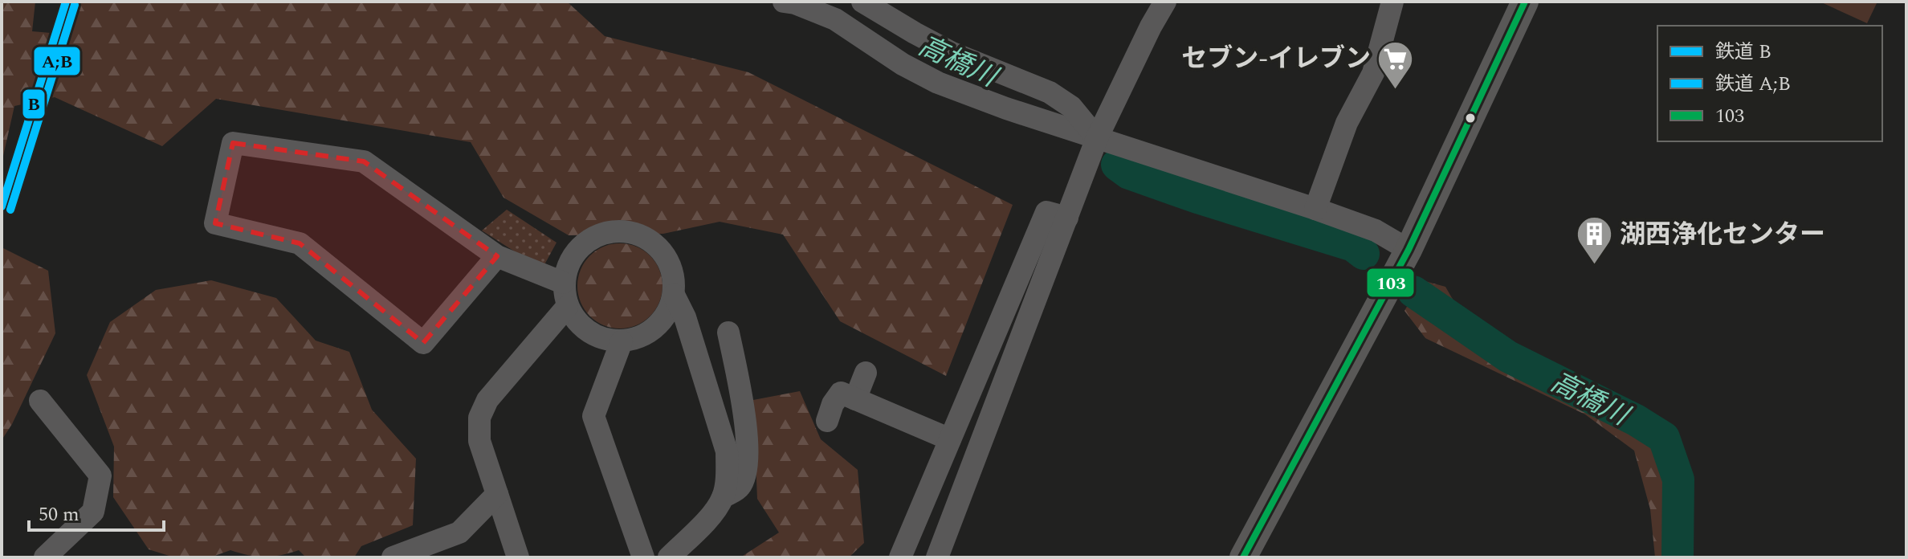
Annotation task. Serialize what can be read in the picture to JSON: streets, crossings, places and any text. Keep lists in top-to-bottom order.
{
  "water": ["高橋川"],
  "places": {
    "supermarket": ["セブン-イレブン"],
    "building": ["湖西浄化センター"]
  },
  "lines": ["rail line B", "transit line 103", "rail line A;B"],
  "legend": ["鉄道 B", "鉄道 A;B", "103"],
  "scale_bar": "50 m"
}
